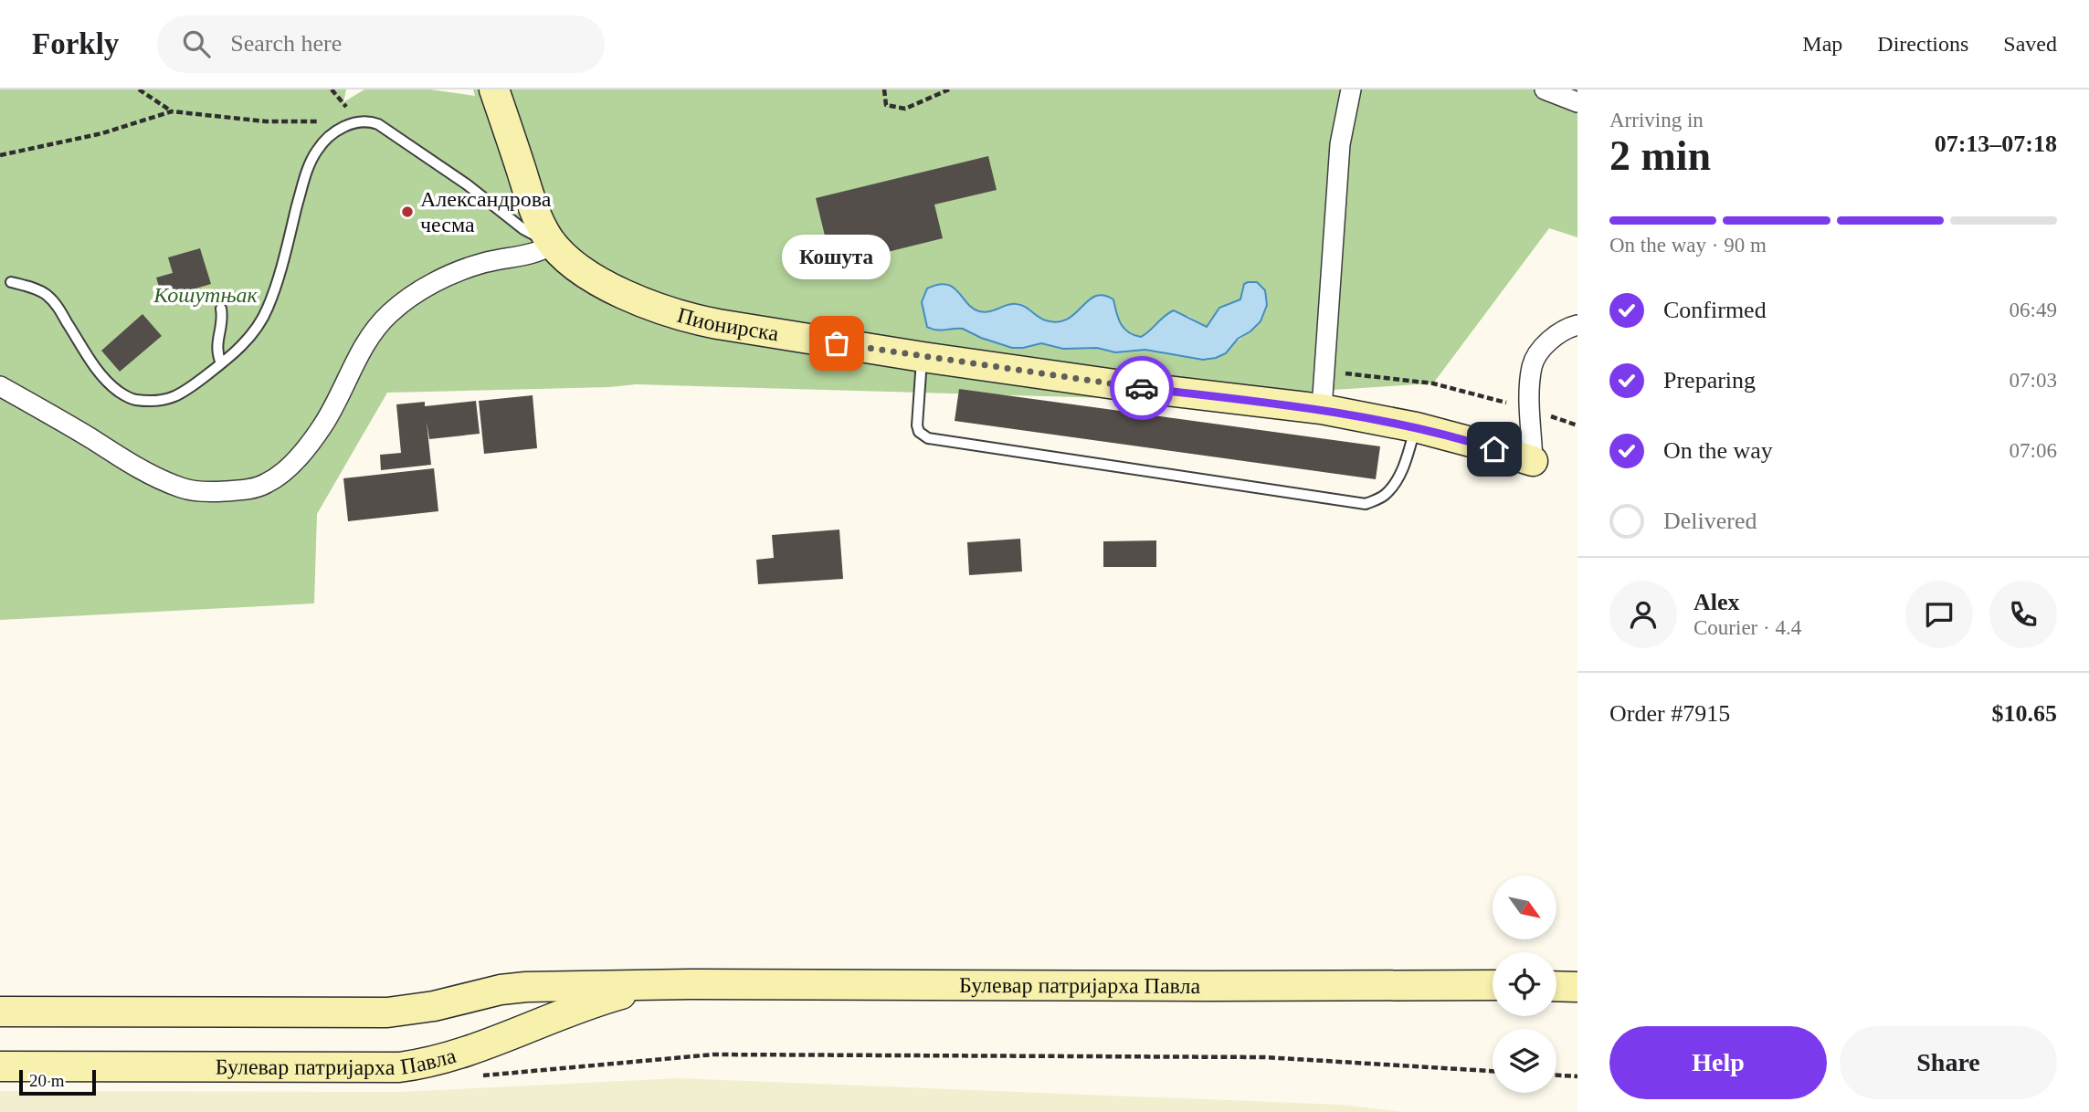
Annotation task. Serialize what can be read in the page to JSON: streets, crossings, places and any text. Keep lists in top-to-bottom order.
{
  "streets": {
    "main road": ["Пионирска", "Булевар патријарха Павла"]
  },
  "parks": ["Кошутњак"],
  "places": ["Александрова чесма", "Кошута"],
  "scale_bar": "20 m",
  "north": "bottom right",
  "page": {
    "header": "Forkly",
    "search": "Search here",
    "nav": ["Map", "Directions", "Saved"],
    "heading": ["2 min", "Arriving in", "07:13–07:18"],
    "panel": [
      "Alex",
      "Courier · 4.4",
      "Order #7915",
      "$10.65"
    ],
    "bar": "On the way · 90 m",
    "bubble": "Кошута",
    "list": [
      ["Confirmed", "06:49"],
      ["Preparing", "07:03"],
      ["On the way", "07:06"],
      "Delivered"
    ],
    "buttons": ["Help", "Share"],
    "scale": "20 m"
  }
}
